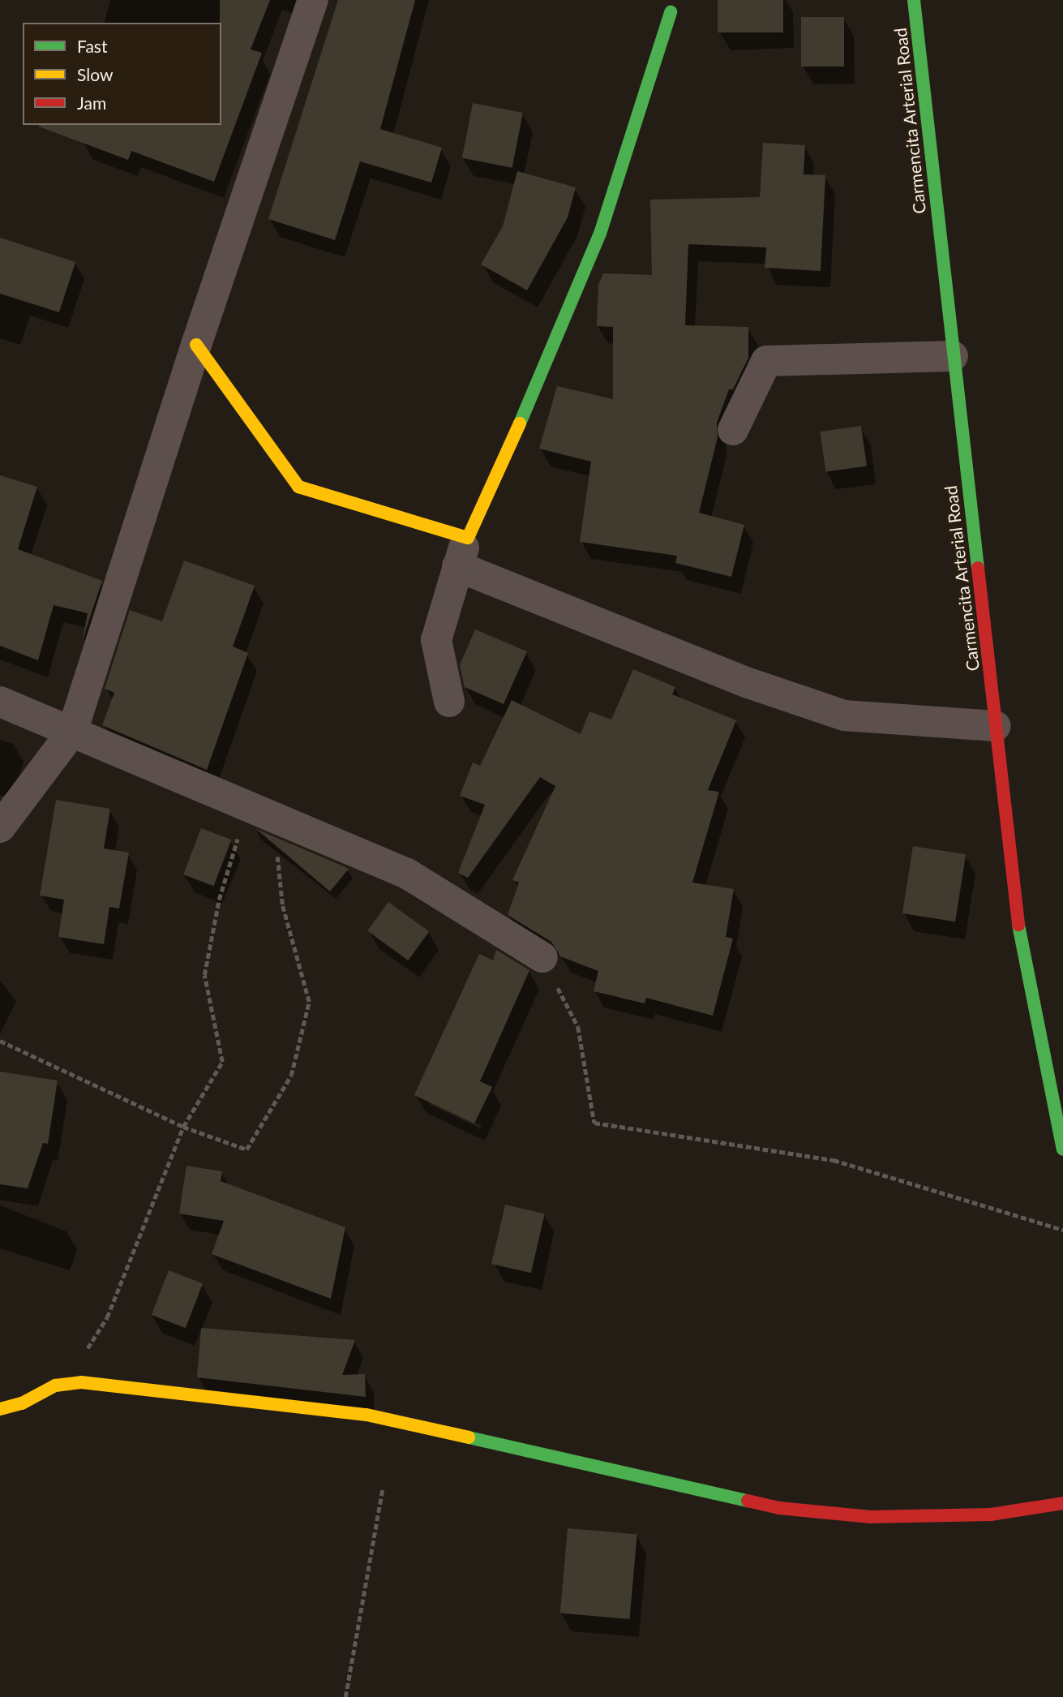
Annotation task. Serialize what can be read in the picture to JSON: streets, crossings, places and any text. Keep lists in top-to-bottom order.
{
  "streets": {
    "street": ["Carmencita Arterial Road"]
  },
  "legend": ["Fast", "Slow", "Jam"]
}
